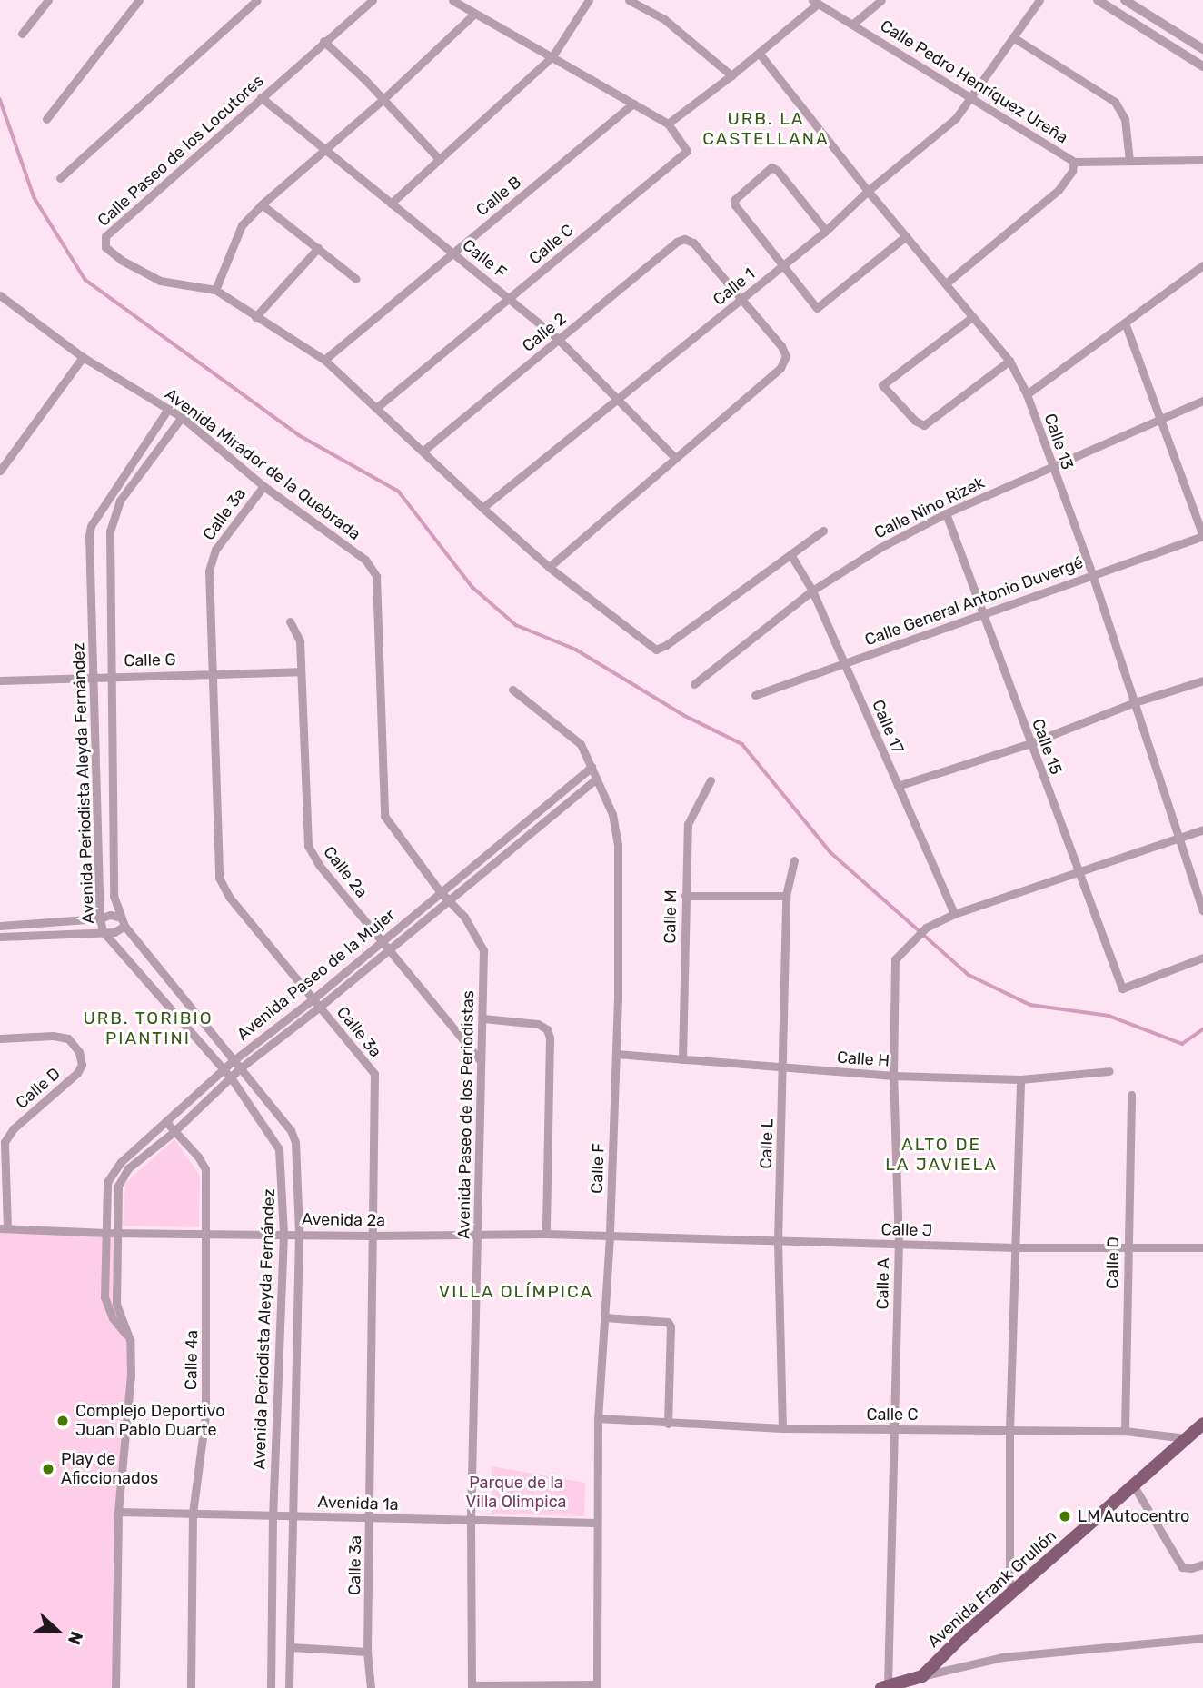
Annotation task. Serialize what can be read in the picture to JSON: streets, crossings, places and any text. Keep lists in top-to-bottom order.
{
  "streets": {
    "main road": ["Avenida Frank Grullón"],
    "street": [
      "Calle Pedro Henríquez Ureña",
      "Calle Paseo de los Locutores",
      "Calle B",
      "Calle C",
      "Calle F",
      "Calle 1",
      "Calle 2",
      "Calle 13",
      "Avenida Mirador de la Quebrada",
      "Calle Nino Rizek",
      "Calle 3a",
      "Calle General Antonio Duvergé",
      "Calle G",
      "Calle 17",
      "Calle 15",
      "Avenida Periodista Aleyda Fernández",
      "Calle 2a",
      "Calle M",
      "Avenida Paseo de la Mujer",
      "Calle H",
      "Calle D",
      "Avenida Paseo de los Periodistas",
      "Calle L",
      "Avenida 2a",
      "Calle J",
      "Calle A",
      "Calle 4a",
      "Avenida 1a"
    ]
  },
  "crossings": [
    ["Calle Pedro Henríquez Ureña", "Calle 1"],
    ["Calle Paseo de los Locutores", "Calle F"],
    ["Calle B", "Calle F"],
    ["Calle C", "Calle F"],
    ["Calle C", "Calle D"],
    ["Calle C", "Calle L"],
    ["Calle C", "Calle A"],
    ["Calle C", "Avenida Frank Grullón"],
    ["Calle F", "Calle 1"],
    ["Calle F", "Calle 2"],
    ["Calle F", "Avenida Paseo de la Mujer"],
    ["Calle F", "Calle H"],
    ["Calle F", "Avenida 2a"],
    ["Calle F", "Calle J"],
    ["Calle F", "Avenida 1a"],
    ["Calle 1", "Calle 2"],
    ["Calle 1", "Calle 13"],
    ["Calle 13", "Calle Nino Rizek"],
    ["Calle 13", "Calle General Antonio Duvergé"],
    ["Calle 13", "Calle A"],
    ["Avenida Mirador de la Quebrada", "Calle 3a"],
    ["Avenida Mirador de la Quebrada", "Avenida Periodista Aleyda Fernández"],
    ["Avenida Mirador de la Quebrada", "Avenida Paseo de los Periodistas"],
    ["Calle Nino Rizek", "Calle 17"],
    ["Calle Nino Rizek", "Calle 15"],
    ["Calle 3a", "Calle G"],
    ["Calle 3a", "Avenida Paseo de la Mujer"],
    ["Calle 3a", "Avenida 2a"],
    ["Calle 3a", "Avenida 1a"],
    ["Calle General Antonio Duvergé", "Calle 17"],
    ["Calle General Antonio Duvergé", "Calle 15"],
    ["Calle G", "Avenida Periodista Aleyda Fernández"],
    ["Calle G", "Calle 2a"],
    ["Calle 17", "Calle A"],
    ["Calle 15", "Calle A"],
    ["Avenida Periodista Aleyda Fernández", "Avenida Paseo de la Mujer"],
    ["Avenida Periodista Aleyda Fernández", "Avenida 2a"],
    ["Avenida Periodista Aleyda Fernández", "Avenida 1a"],
    ["Calle 2a", "Avenida Paseo de la Mujer"],
    ["Calle 2a", "Avenida Paseo de los Periodistas"],
    ["Calle M", "Calle H"],
    ["Avenida Paseo de la Mujer", "Avenida Paseo de los Periodistas"],
    ["Avenida Paseo de la Mujer", "Avenida 2a"],
    ["Avenida Paseo de la Mujer", "Calle 4a"],
    ["Avenida Paseo de la Mujer", "Avenida 1a"],
    ["Calle H", "Calle L"],
    ["Calle H", "Calle A"],
    ["Calle D", "Avenida 2a"],
    ["Calle D", "Calle J"],
    ["Avenida Paseo de los Periodistas", "Avenida 2a"],
    ["Avenida Paseo de los Periodistas", "Avenida 1a"],
    ["Calle L", "Calle J"],
    ["Avenida 2a", "Calle J"],
    ["Avenida 2a", "Calle 4a"],
    ["Calle J", "Calle A"],
    ["Calle A", "Avenida Frank Grullón"],
    ["Calle 4a", "Avenida 1a"]
  ],
  "districts": [
    "URB. LA CASTELLANA",
    "URB. TORIBIO PIANTINI",
    "ALTO DE LA JAVIELA",
    "VILLA OLÍMPICA"
  ],
  "parks": ["Parque de la Villa Olimpica"],
  "places": ["Complejo Deportivo Juan Pablo Duarte", "Play de Aficcionados", "LM Autocentro"],
  "north": "right"
}
